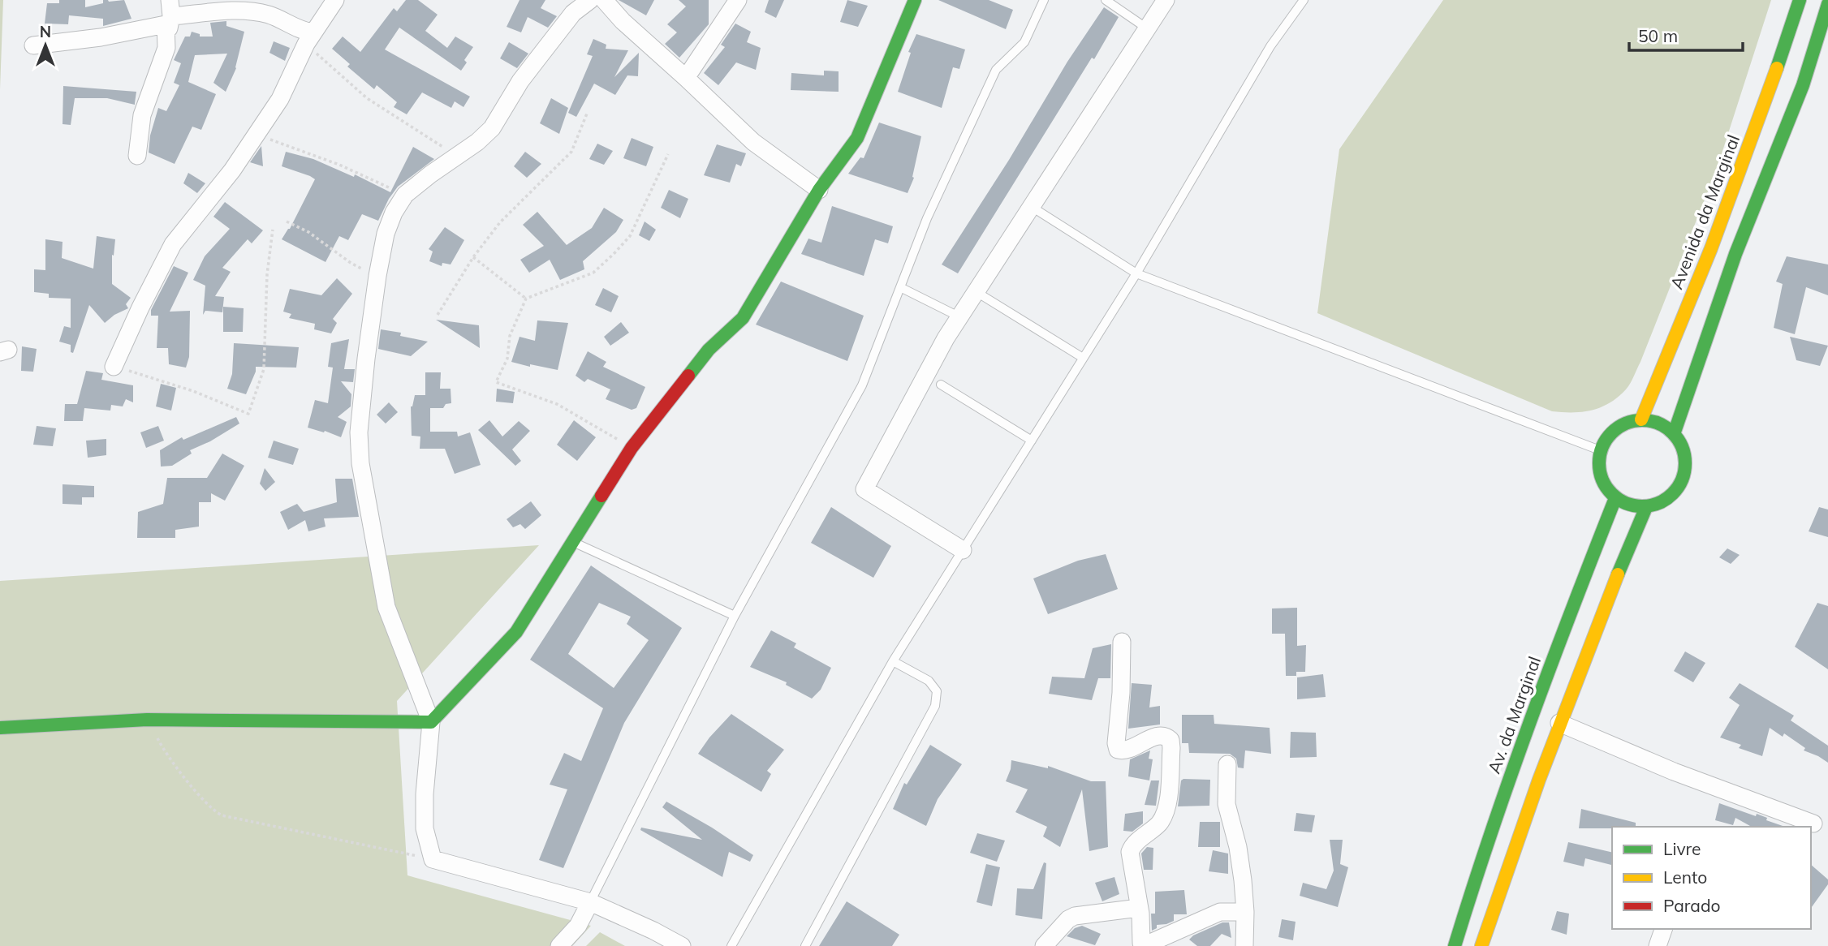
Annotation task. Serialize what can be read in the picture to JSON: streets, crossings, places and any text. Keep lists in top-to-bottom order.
{
  "streets": {
    "main road": ["Avenida da Marginal", "Av. da Marginal"]
  },
  "crossings": [
    ["Avenida da Marginal", "Av. da Marginal"]
  ],
  "legend": ["Livre", "Lento", "Parado"],
  "scale_bar": "50 m",
  "north": "top"
}
